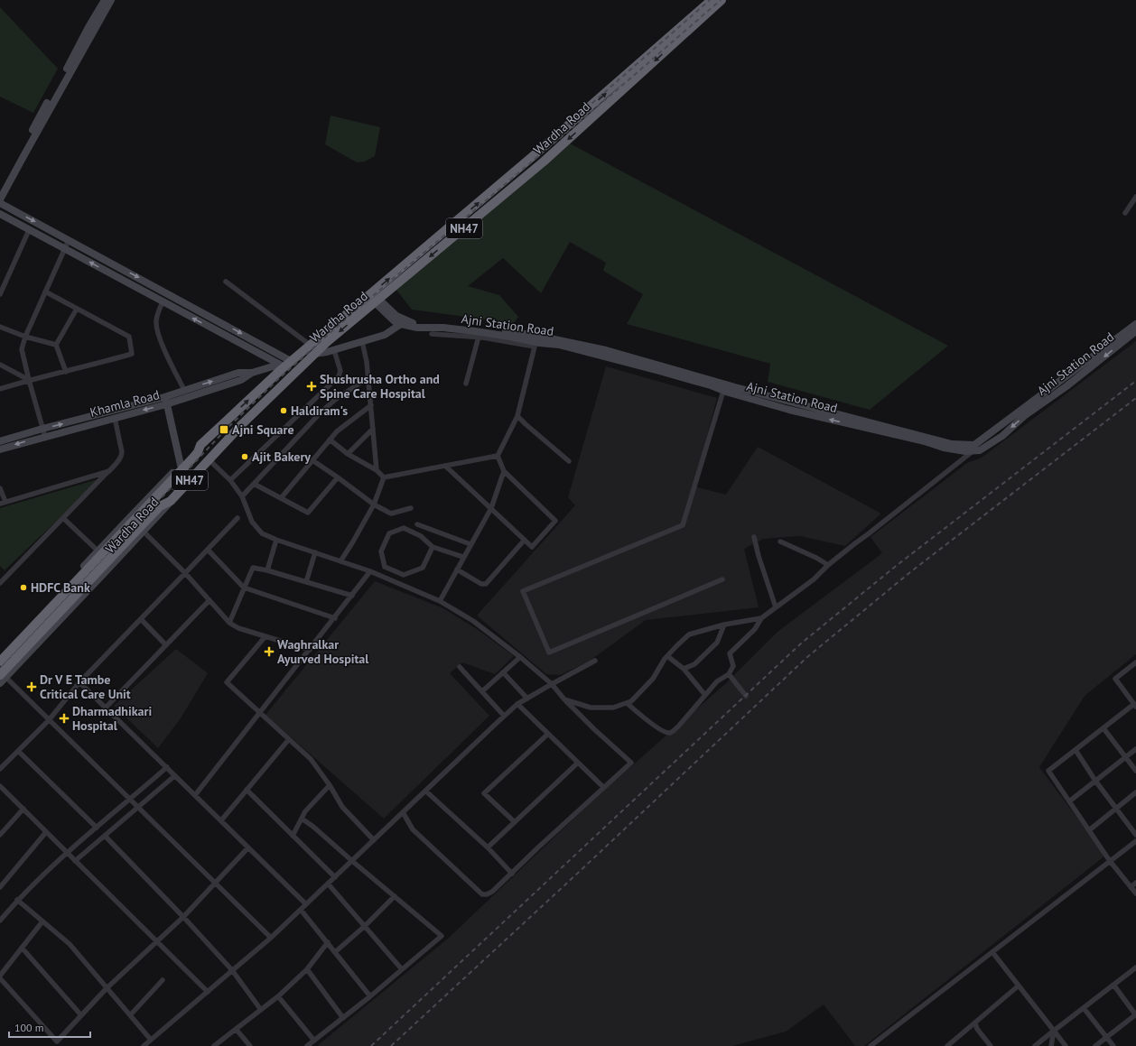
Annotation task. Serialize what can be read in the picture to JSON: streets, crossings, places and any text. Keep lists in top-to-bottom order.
{
  "streets": {
    "highway": ["Wardha Road", "NH47"],
    "street": ["Ajni Station Road", "Khamla Road"]
  },
  "crossings": [
    ["Wardha Road", "Khamla Road"]
  ],
  "places": {
    "health": [
      "Shushrusha Ortho and Spine Care Hospital",
      "Waghralkar Ayurved Hospital",
      "Dr V E Tambe Critical Care Unit",
      "Dharmadhikari Hospital"
    ],
    "other": ["Haldiram's", "Ajit Bakery", "HDFC Bank"],
    "transit": ["Ajni Square"]
  },
  "scale_bar": "100 m"
}
